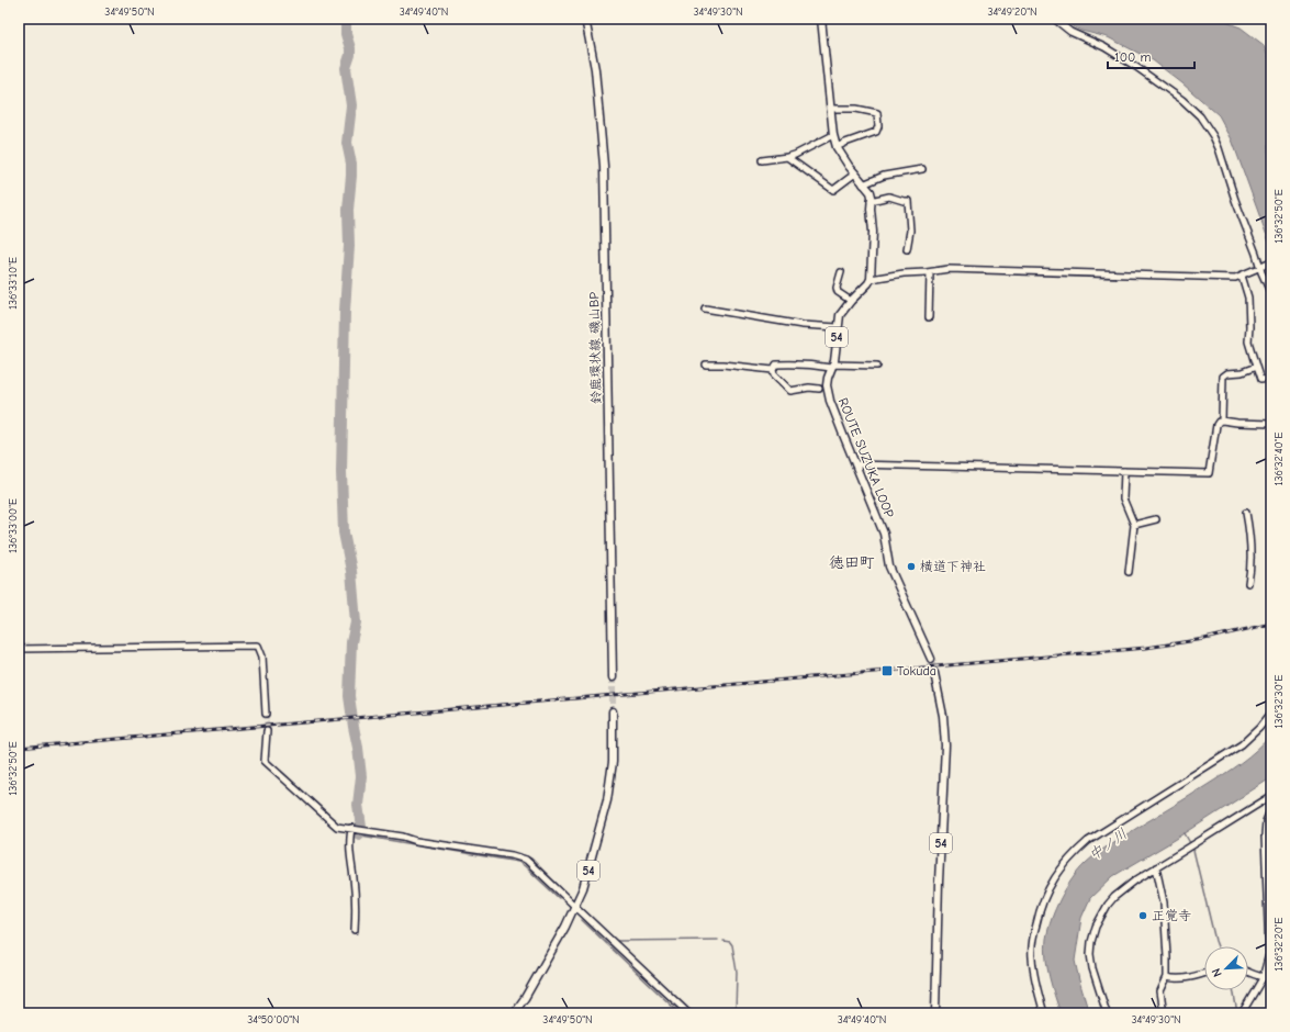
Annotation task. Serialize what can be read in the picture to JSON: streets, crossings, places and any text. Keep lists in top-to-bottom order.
{
  "streets": {
    "main road": ["54", "鈴鹿環状線 磯山BP", "ROUTE SUZUKA LOOP"]
  },
  "districts": ["徳田町"],
  "water": ["中ノ川"],
  "places": {
    "other": ["横道下神社", "正覚寺"],
    "transit": ["Tokuda"]
  },
  "scale_bar": "100 m",
  "north": "bottom left",
  "coordinates": [
    "34°49'50\"N",
    "34°49'40\"N",
    "34°49'30\"N",
    "34°49'20\"N",
    "136°32'50\"E",
    "136°33'10\"E",
    "136°32'40\"E",
    "136°33'00\"E",
    "136°32'30\"E",
    "136°32'20\"E",
    "34°50'00\"N"
  ]
}
